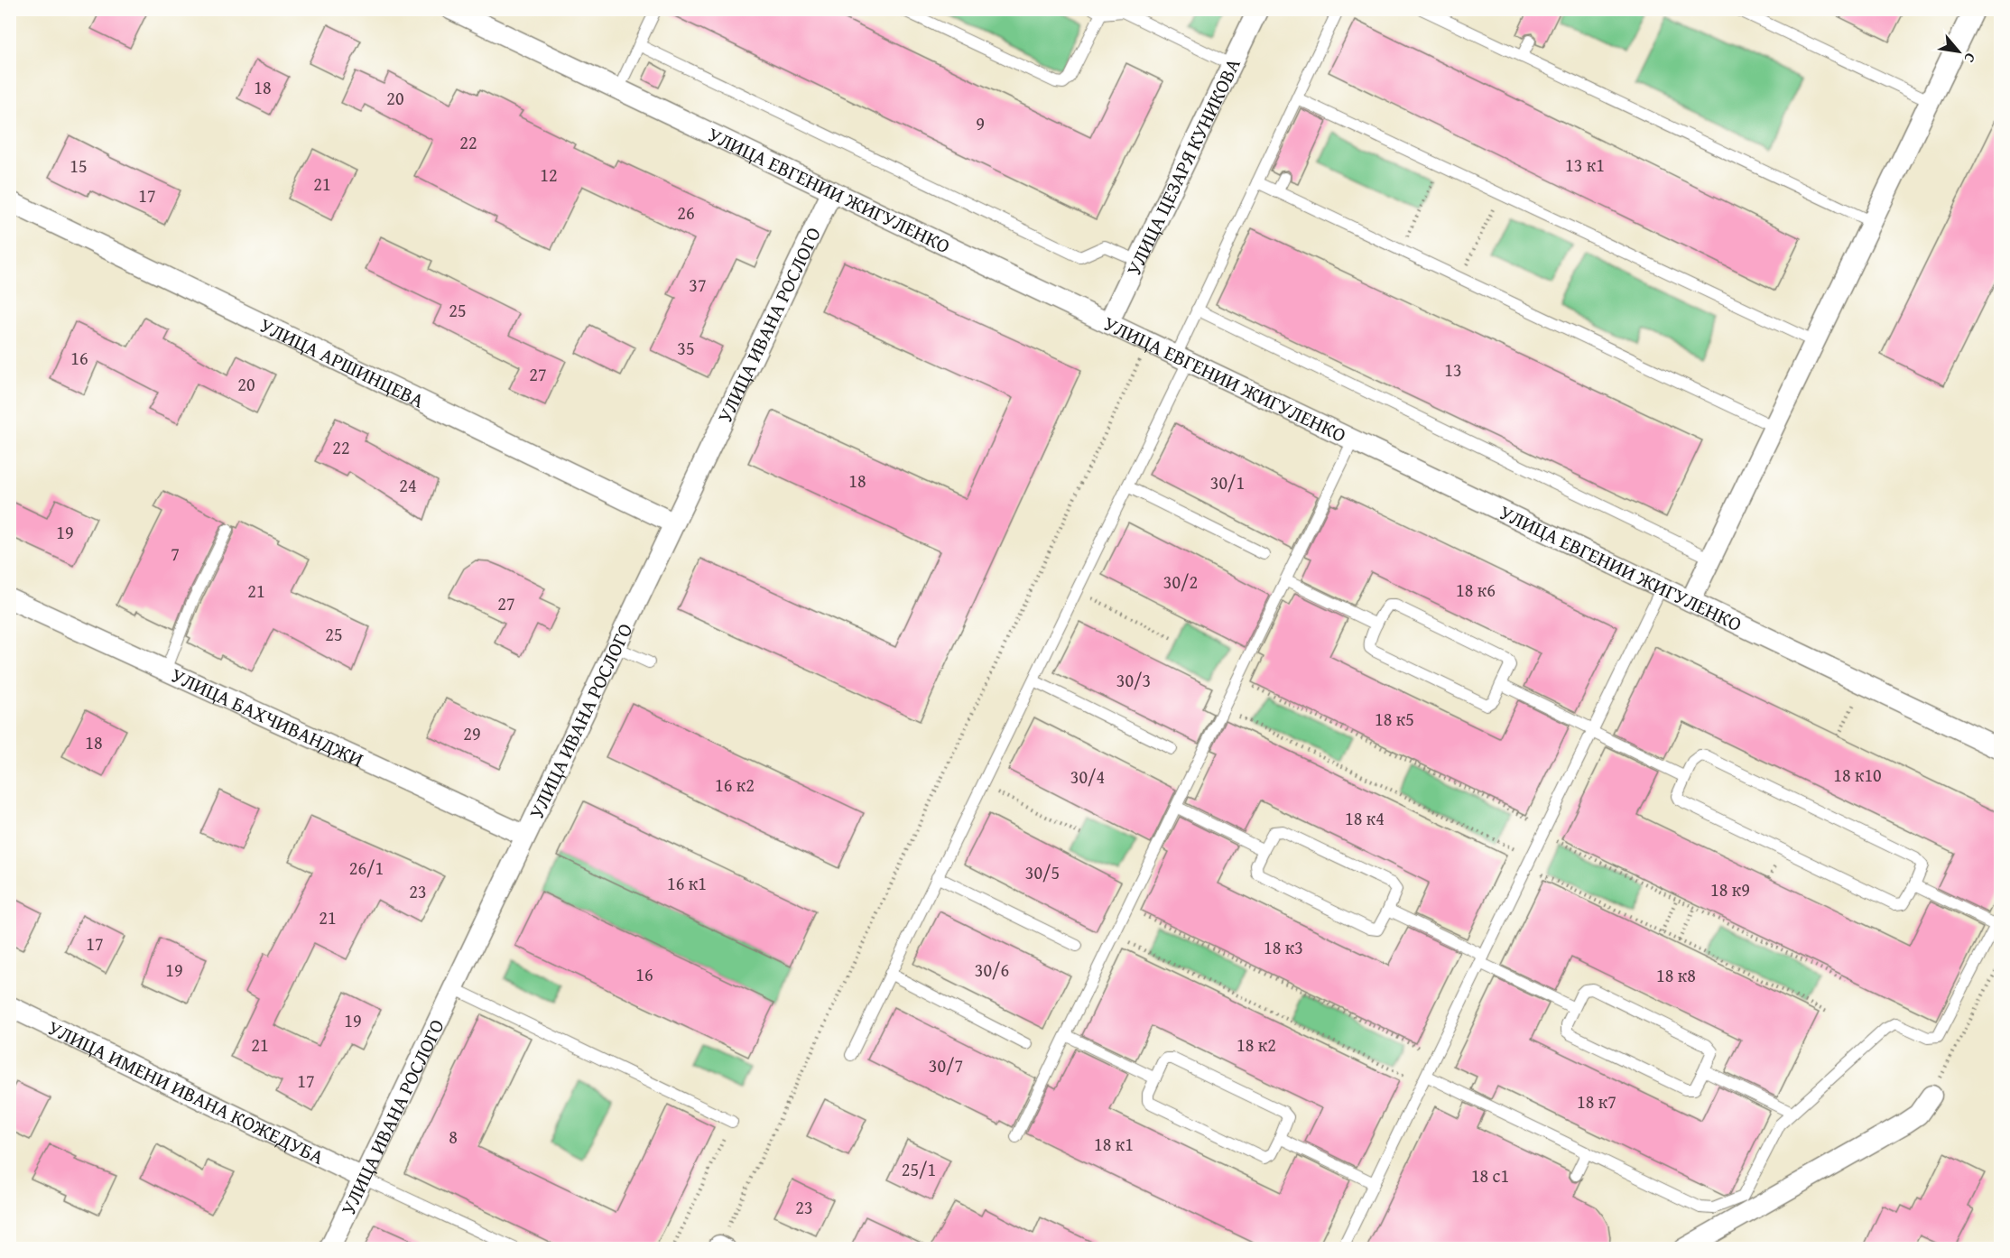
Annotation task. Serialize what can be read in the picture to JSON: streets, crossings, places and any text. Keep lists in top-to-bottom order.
{
  "streets": {
    "street": [
      "УЛИЦА ЦЕЗАРЯ КУНИКОВА",
      "УЛИЦА ЕВГЕНИИ ЖИГУЛЕНКО",
      "УЛИЦА ИВАНА РОСЛОГО",
      "УЛИЦА АРШИНЦЕВА",
      "УЛИЦА БАХЧИВАНДЖИ",
      "УЛИЦА ИМЕНИ ИВАНА КОЖЕДУБА"
    ]
  },
  "crossings": [
    ["УЛИЦА ЦЕЗАРЯ КУНИКОВА", "УЛИЦА ЕВГЕНИИ ЖИГУЛЕНКО"],
    ["УЛИЦА ЕВГЕНИИ ЖИГУЛЕНКО", "УЛИЦА ИВАНА РОСЛОГО"],
    ["УЛИЦА ИВАНА РОСЛОГО", "УЛИЦА АРШИНЦЕВА"],
    ["УЛИЦА ИВАНА РОСЛОГО", "УЛИЦА БАХЧИВАНДЖИ"],
    ["УЛИЦА ИВАНА РОСЛОГО", "УЛИЦА ИМЕНИ ИВАНА КОЖЕДУБА"]
  ],
  "house_numbers": [
    "18",
    "20",
    "9",
    "22",
    "13 к1",
    "15",
    "12",
    "21",
    "17",
    "26",
    "37",
    "25",
    "35",
    "16",
    "13",
    "27",
    "20",
    "22",
    "18",
    "30/1",
    "24",
    "19",
    "7",
    "30/2",
    "18 к6",
    "21",
    "27",
    "25",
    "30/3",
    "18 к5",
    "29",
    "18",
    "18 к10",
    "30/4",
    "16 к2",
    "18 к4",
    "26/1",
    "30/5",
    "16 к1",
    "18 к9",
    "23",
    "21",
    "17",
    "18 к3",
    "19",
    "30/6",
    "16",
    "18 к8",
    "19",
    "21",
    "18 к2",
    "30/7",
    "17",
    "18 к7",
    "8",
    "18 к1",
    "25/1",
    "18 с1",
    "23"
  ],
  "north": "bottom right"
}
